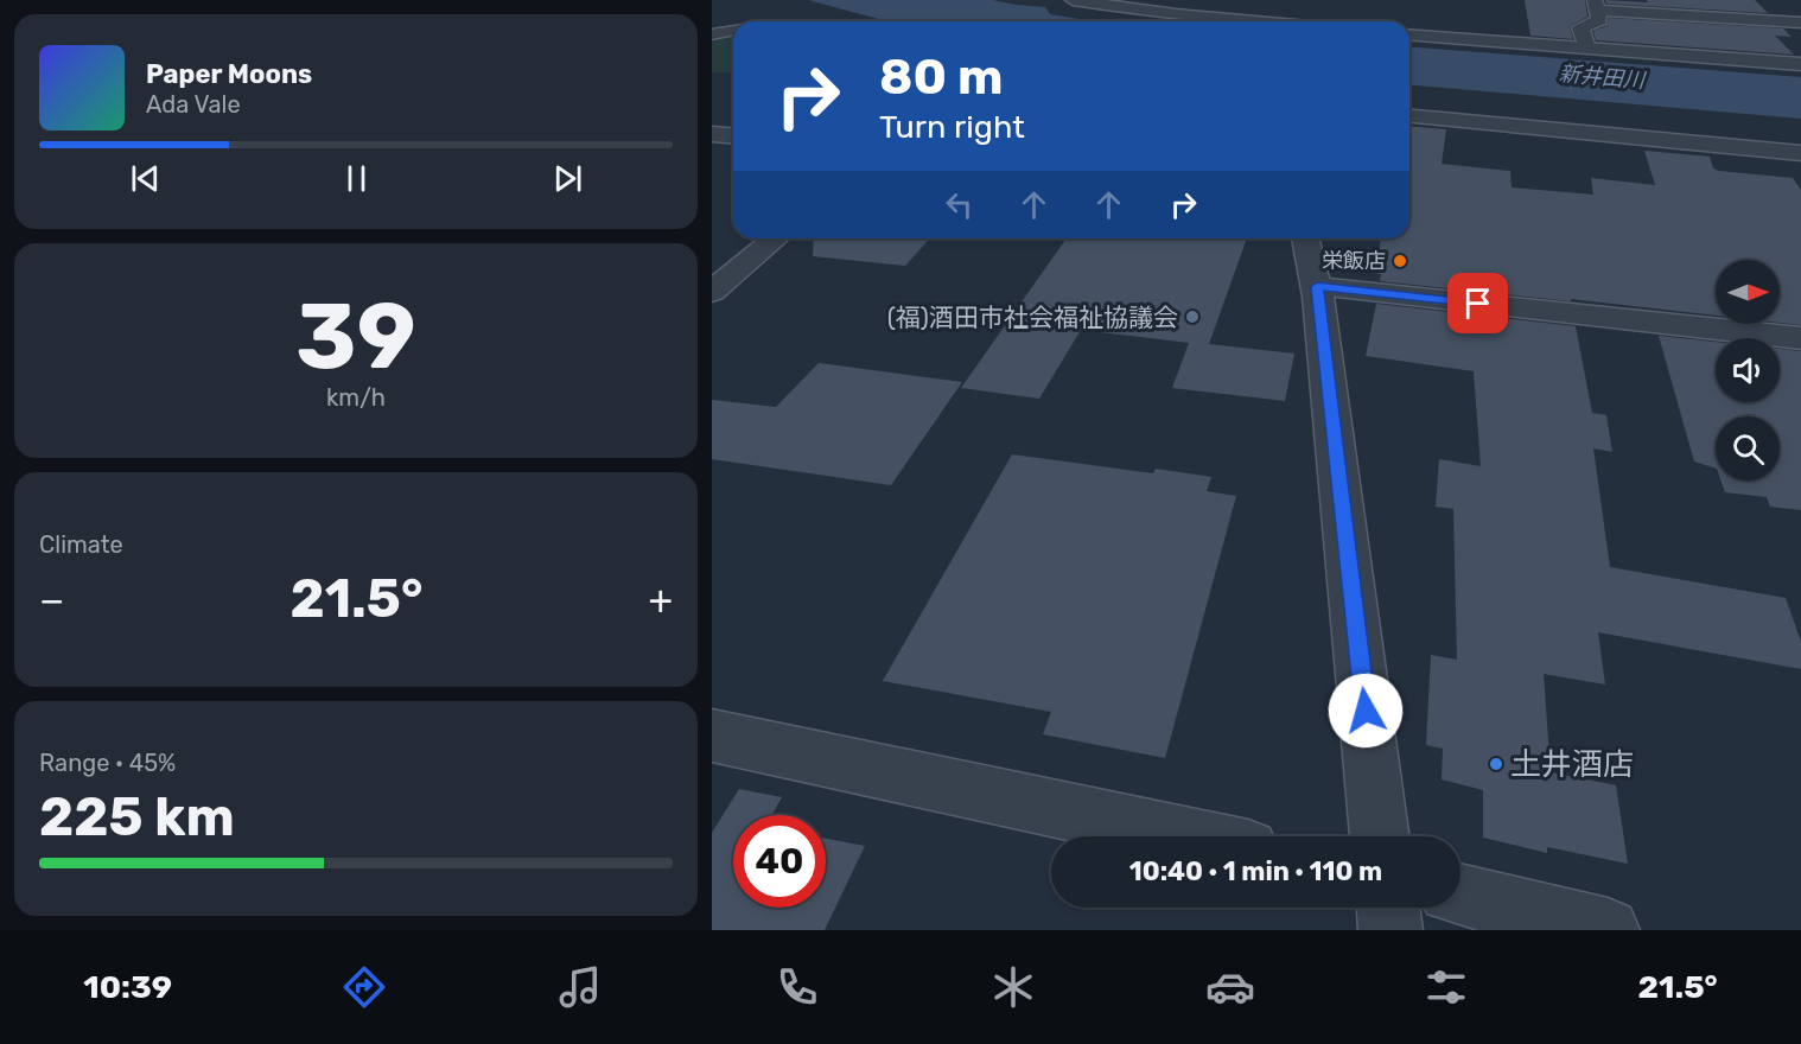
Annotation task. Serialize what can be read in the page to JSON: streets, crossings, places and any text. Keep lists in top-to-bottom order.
{
  "water": ["新井田川"],
  "places": ["栄飯店", "(福)酒田市社会福祉協議会", "土井酒店"],
  "north": "right",
  "page": {
    "turn": ["80 m", "Turn right"],
    "song": ["Paper Moons", "Ada Vale"],
    "tile": [
      ["39", "km/h"],
      "Climate",
      ["Range · 45%", "225 km"]
    ],
    "heat": ["−", "21.5°", "+"],
    "limit": "40",
    "trip": "10:40 · 1 min · 110 m",
    "tabs": ["10:39", "21.5°"]
  }
}
